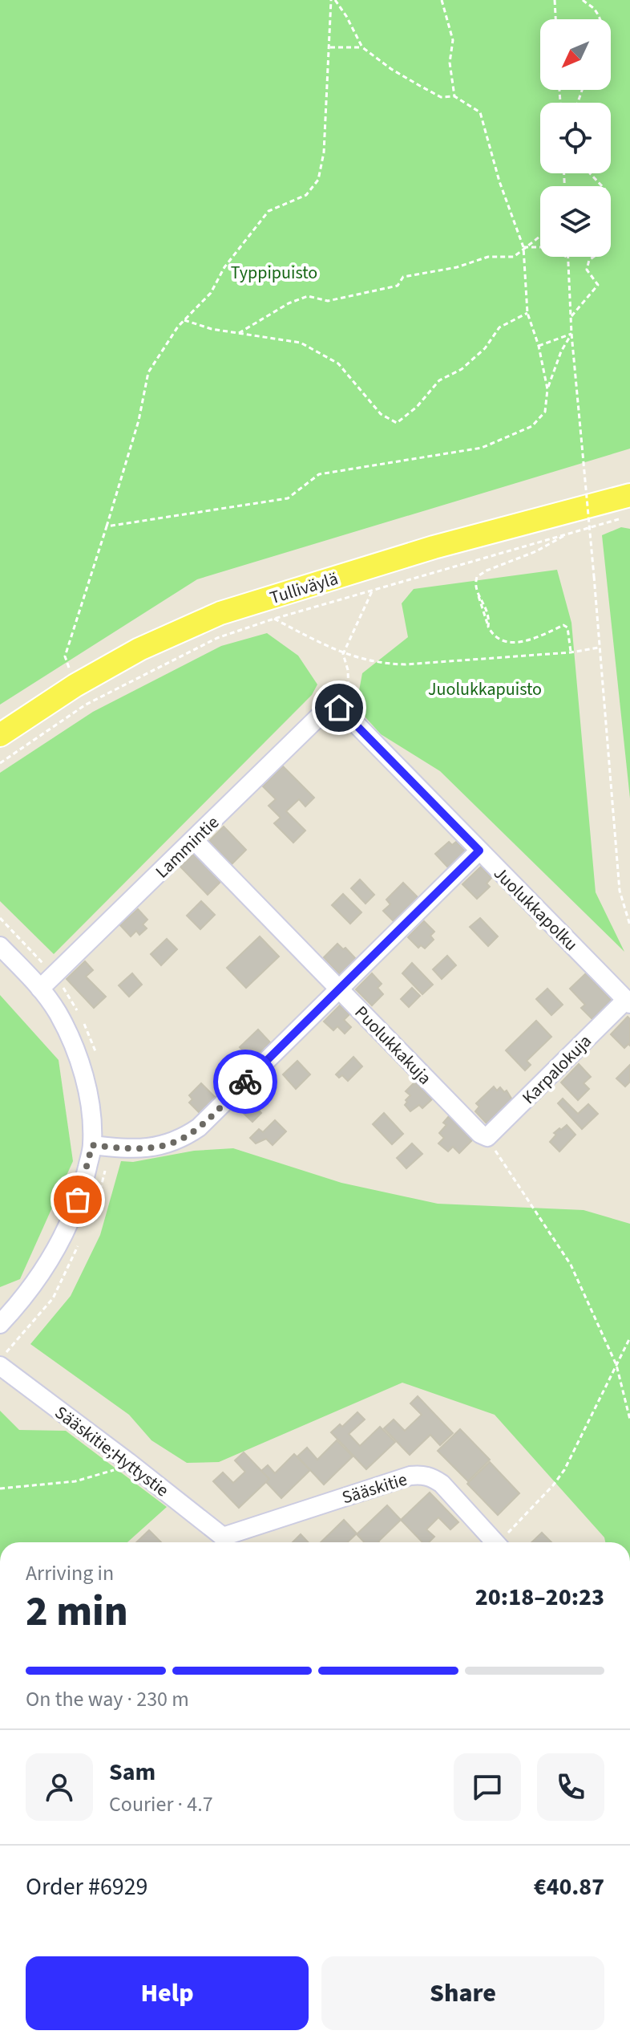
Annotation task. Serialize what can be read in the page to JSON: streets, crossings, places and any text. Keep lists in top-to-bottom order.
{
  "streets": {
    "main road": ["Tulliväylä"],
    "street": [
      "Lammintie",
      "Juolukkapolku",
      "Puolukkakuja",
      "Karpalokuja",
      "Sääskitie;Hyttystie",
      "Sääskitie"
    ]
  },
  "crossings": [
    ["Lammintie", "Juolukkapolku"],
    ["Lammintie", "Puolukkakuja"],
    ["Juolukkapolku", "Karpalokuja"],
    ["Puolukkakuja", "Karpalokuja"]
  ],
  "parks": ["Typpipuisto", "Juolukkapuisto"],
  "north": "bottom left",
  "page": {
    "heading": ["2 min", "Arriving in", "20:18–20:23"],
    "panel": [
      "Sam",
      "Courier · 4.7",
      "Order #6929",
      "€40.87"
    ],
    "bar": "On the way · 230 m",
    "buttons": ["Help", "Share"]
  }
}
